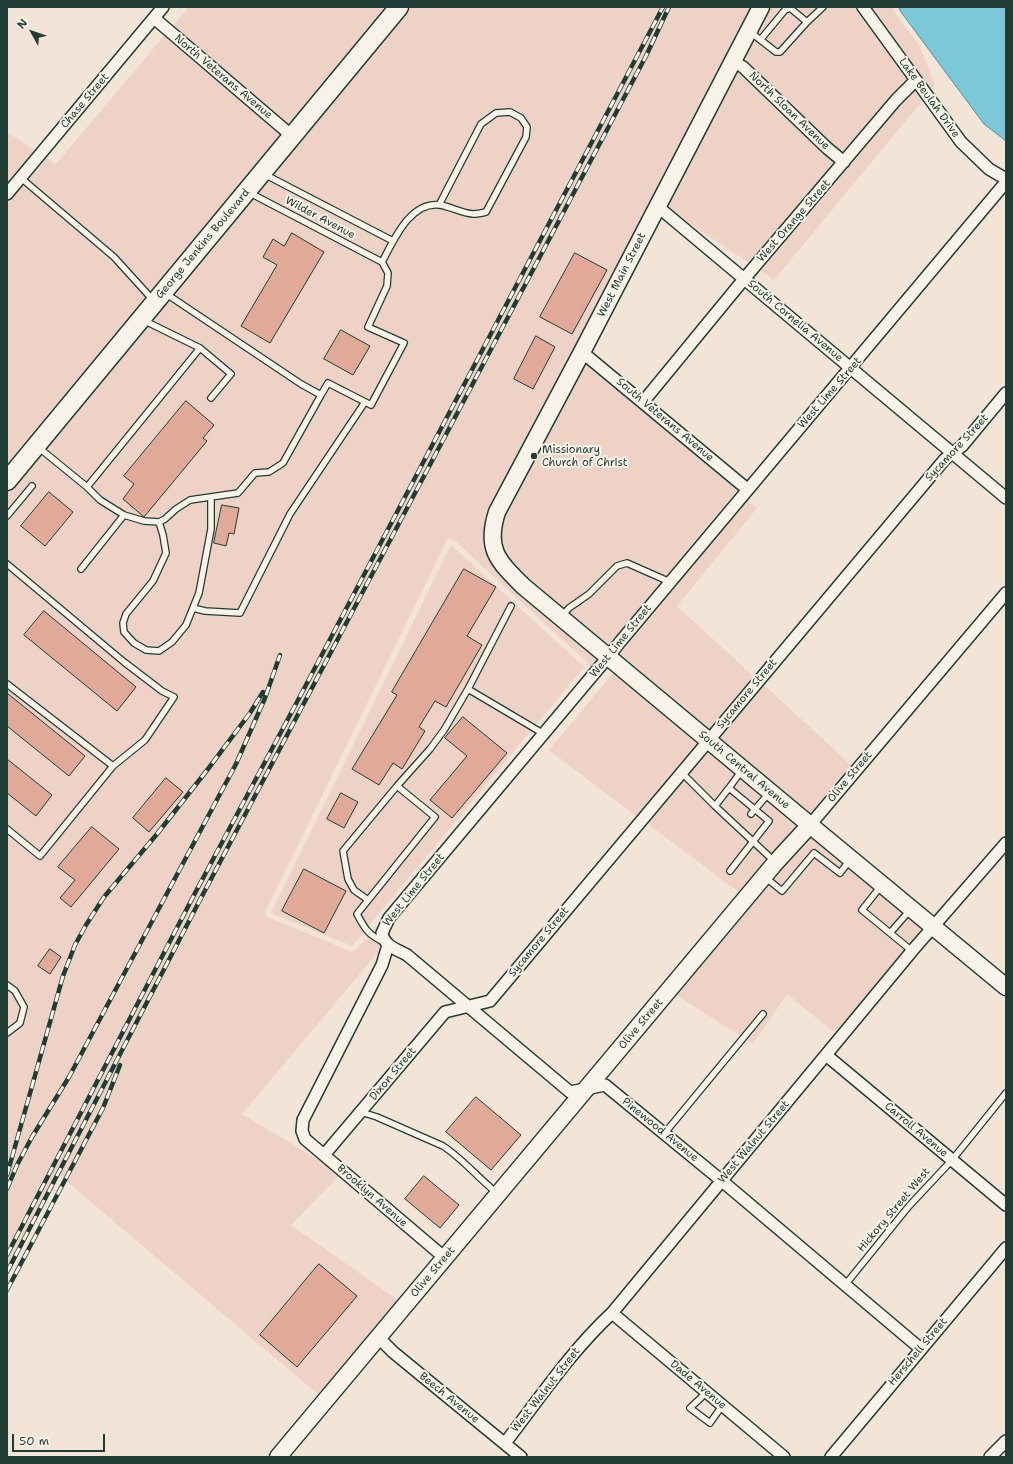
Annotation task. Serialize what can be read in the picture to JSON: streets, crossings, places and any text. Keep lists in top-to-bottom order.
{
  "streets": {
    "main road": [
      "George Jenkins Boulevard",
      "West Main Street",
      "South Central Avenue",
      "Olive Street"
    ],
    "street": [
      "North Veterans Avenue",
      "Lake Beulah Drive",
      "Chase Street",
      "North Sloan Avenue",
      "West Orange Street",
      "South Cornelia Avenue",
      "West Lime Street",
      "South Veterans Avenue",
      "Sycamore Street",
      "Dixon Street",
      "Pinewood Avenue",
      "Carroll Avenue",
      "West Walnut Street",
      "Brooklyn Avenue",
      "Herschell Street",
      "Dade Avenue",
      "Beech Avenue"
    ],
    "lane": ["Wilder Avenue", "Hickory Street West"]
  },
  "crossings": [
    ["North Veterans Avenue", "Chase Street"],
    ["North Veterans Avenue", "George Jenkins Boulevard"],
    ["Lake Beulah Drive", "West Orange Street"],
    ["North Sloan Avenue", "West Orange Street"],
    ["North Sloan Avenue", "West Main Street"],
    ["Wilder Avenue", "George Jenkins Boulevard"],
    ["West Orange Street", "South Cornelia Avenue"],
    ["West Orange Street", "South Veterans Avenue"],
    ["West Main Street", "South Cornelia Avenue"],
    ["West Main Street", "South Veterans Avenue"],
    ["West Main Street", "South Central Avenue"],
    ["South Cornelia Avenue", "West Lime Street"],
    ["South Cornelia Avenue", "Sycamore Street"],
    ["West Lime Street", "South Veterans Avenue"],
    ["West Lime Street", "South Central Avenue"],
    ["West Lime Street", "Pinewood Avenue"],
    ["West Lime Street", "Brooklyn Avenue"],
    ["Sycamore Street", "South Central Avenue"],
    ["Sycamore Street", "Dixon Street"],
    ["Sycamore Street", "Pinewood Avenue"],
    ["South Central Avenue", "Olive Street"],
    ["South Central Avenue", "West Walnut Street"],
    ["Olive Street", "Pinewood Avenue"],
    ["Olive Street", "Brooklyn Avenue"],
    ["Olive Street", "Beech Avenue"],
    ["Dixon Street", "Pinewood Avenue"],
    ["Dixon Street", "Brooklyn Avenue"],
    ["Pinewood Avenue", "West Walnut Street"],
    ["Pinewood Avenue", "Hickory Street West"],
    ["Pinewood Avenue", "Herschell Street"],
    ["Carroll Avenue", "West Walnut Street"],
    ["Carroll Avenue", "Hickory Street West"],
    ["West Walnut Street", "Dade Avenue"],
    ["West Walnut Street", "Beech Avenue"]
  ],
  "places": ["Missionary Church of Christ"],
  "scale_bar": "50 m",
  "north": "top left"
}
